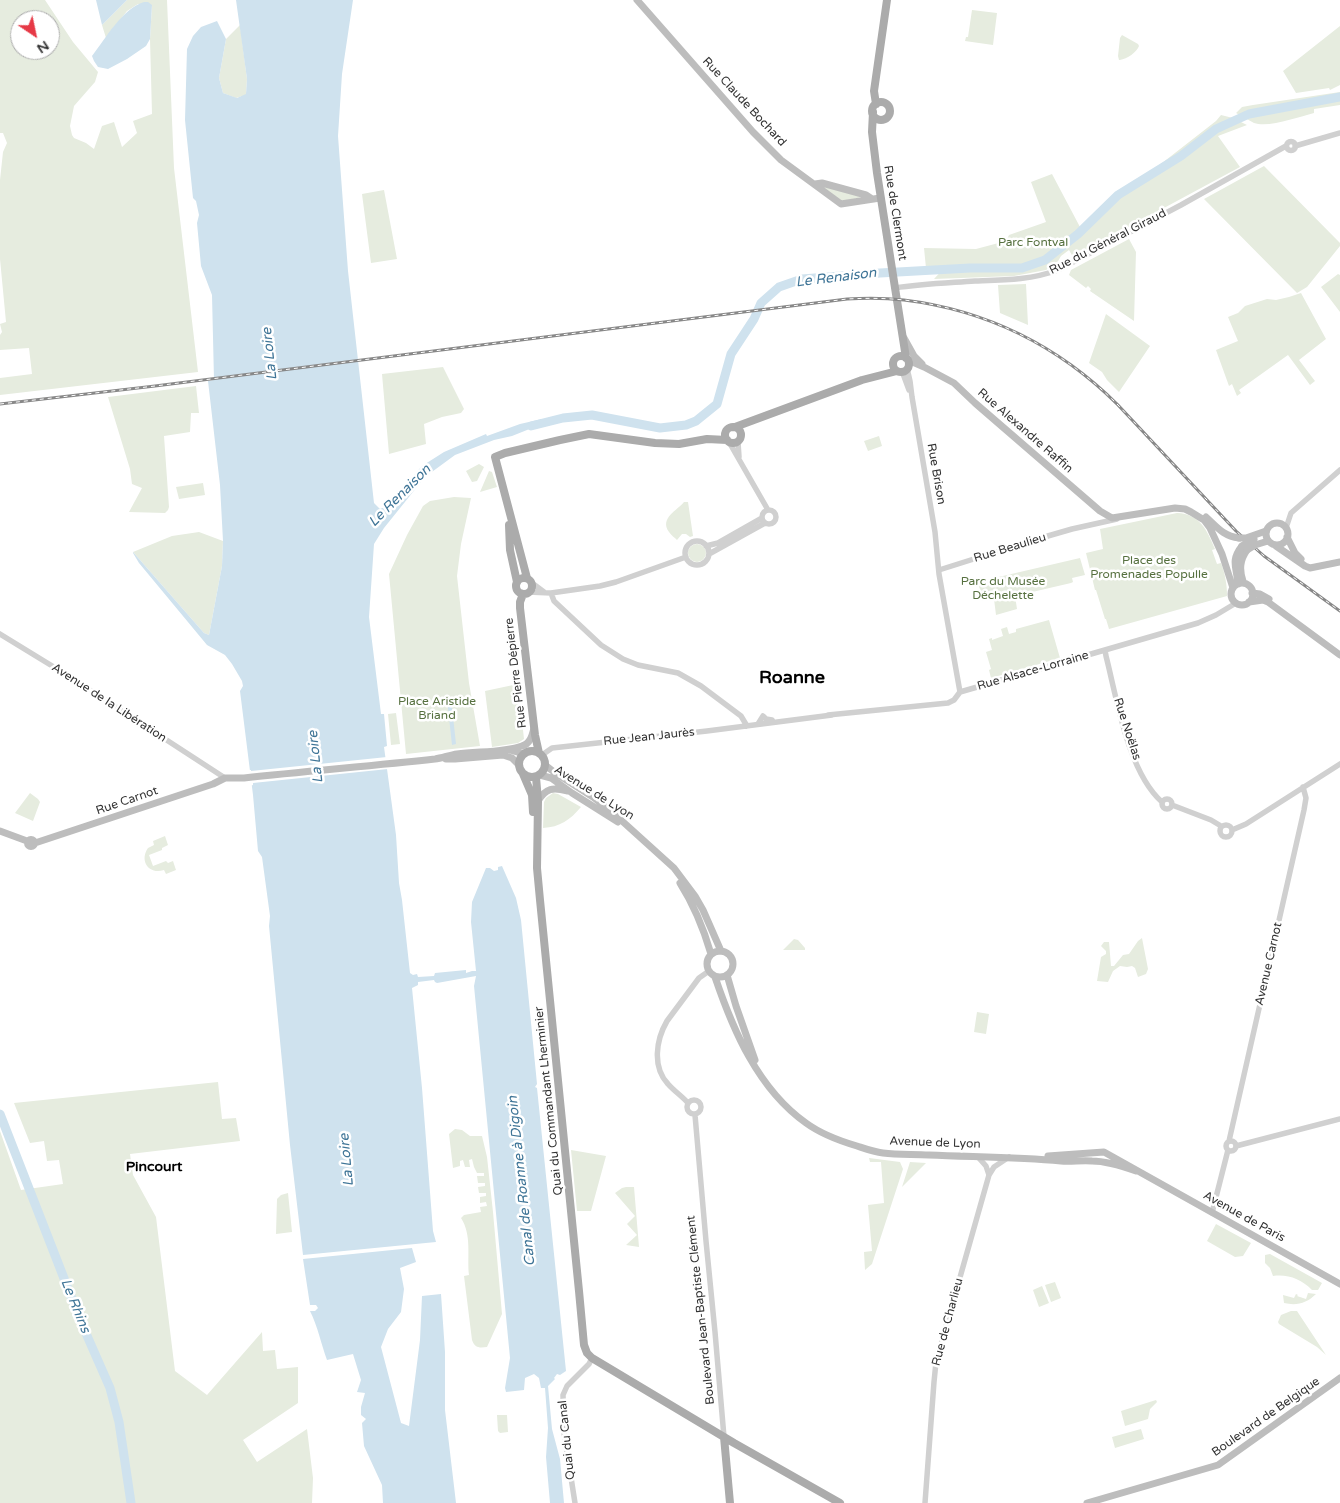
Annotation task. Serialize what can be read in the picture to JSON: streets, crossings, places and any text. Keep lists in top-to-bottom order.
{
  "streets": {
    "main road": [
      "Rue Claude Bochard",
      "Rue de Clermont",
      "Rue Alexandre Raffin",
      "Rue Brison",
      "Rue Pierre Dépierre",
      "Avenue de Lyon",
      "Rue Carnot",
      "Quai du Commandant Lherminier",
      "Avenue de Paris",
      "Boulevard Jean-Baptiste Clément",
      "Boulevard de Belgique"
    ],
    "street": [
      "Rue du Général Giraud",
      "Rue Beaulieu",
      "Rue Alsace-Lorraine",
      "Avenue de la Libération",
      "Rue Noëlas",
      "Rue Jean Jaurès",
      "Avenue Carnot",
      "Rue de Charlieu",
      "Quai du Canal"
    ]
  },
  "crossings": [
    ["Rue Claude Bochard", "Rue de Clermont"],
    ["Rue de Clermont", "Rue du Général Giraud"],
    ["Rue de Clermont", "Rue Brison"],
    ["Rue du Général Giraud", "Rue Brison"],
    ["Rue Alexandre Raffin", "Rue Brison"],
    ["Rue Brison", "Rue Beaulieu"],
    ["Rue Brison", "Rue Alsace-Lorraine"],
    ["Rue Brison", "Rue Jean Jaurès"],
    ["Rue Alsace-Lorraine", "Rue Noëlas"],
    ["Rue Alsace-Lorraine", "Rue Jean Jaurès"],
    ["Rue Pierre Dépierre", "Rue Jean Jaurès"],
    ["Rue Pierre Dépierre", "Avenue de Lyon"],
    ["Rue Pierre Dépierre", "Quai du Commandant Lherminier"],
    ["Avenue de la Libération", "Rue Carnot"],
    ["Rue Jean Jaurès", "Avenue de Lyon"],
    ["Rue Jean Jaurès", "Quai du Commandant Lherminier"],
    ["Avenue de Lyon", "Quai du Commandant Lherminier"],
    ["Avenue de Lyon", "Avenue de Paris"],
    ["Quai du Commandant Lherminier", "Quai du Canal"]
  ],
  "districts": ["Roanne", "Pincourt"],
  "water": [
    "Le Renaison",
    "La Loire",
    "Canal de Roanne à Digoin",
    "Le Rhins"
  ],
  "parks": [
    "Parc Fontval",
    "Place des Promenades Populle",
    "Parc du Musée Déchelette",
    "Place Aristide Briand"
  ],
  "north": "bottom right"
}
